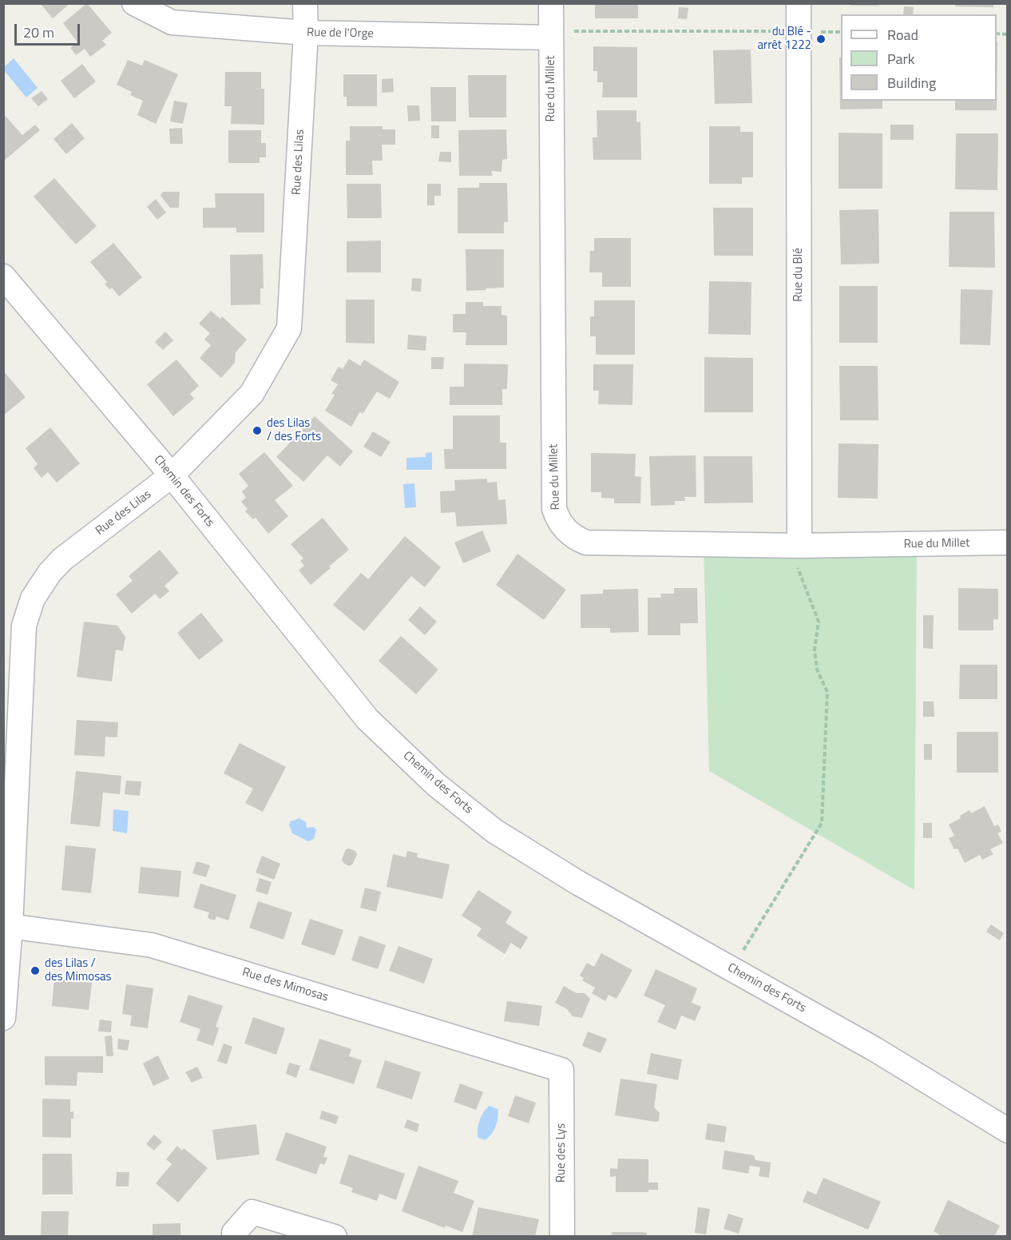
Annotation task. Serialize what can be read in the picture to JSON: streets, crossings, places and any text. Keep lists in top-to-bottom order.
{
  "streets": {
    "street": [
      "Rue de l'Orge",
      "Rue du Millet",
      "Rue des Lilas",
      "Rue du Blé",
      "Chemin des Forts",
      "Rue des Mimosas",
      "Rue des Lys"
    ]
  },
  "crossings": [
    ["Rue de l'Orge", "Rue du Millet"],
    ["Rue de l'Orge", "Rue des Lilas"],
    ["Rue du Millet", "Rue du Blé"],
    ["Rue des Lilas", "Chemin des Forts"],
    ["Rue des Lilas", "Rue des Mimosas"],
    ["Rue des Mimosas", "Rue des Lys"]
  ],
  "places": ["du Blé - arrêt 1222", "des Lilas / des Forts", "des Lilas / des Mimosas"],
  "legend": ["Road", "Park", "Building"],
  "scale_bar": "20 m"
}
